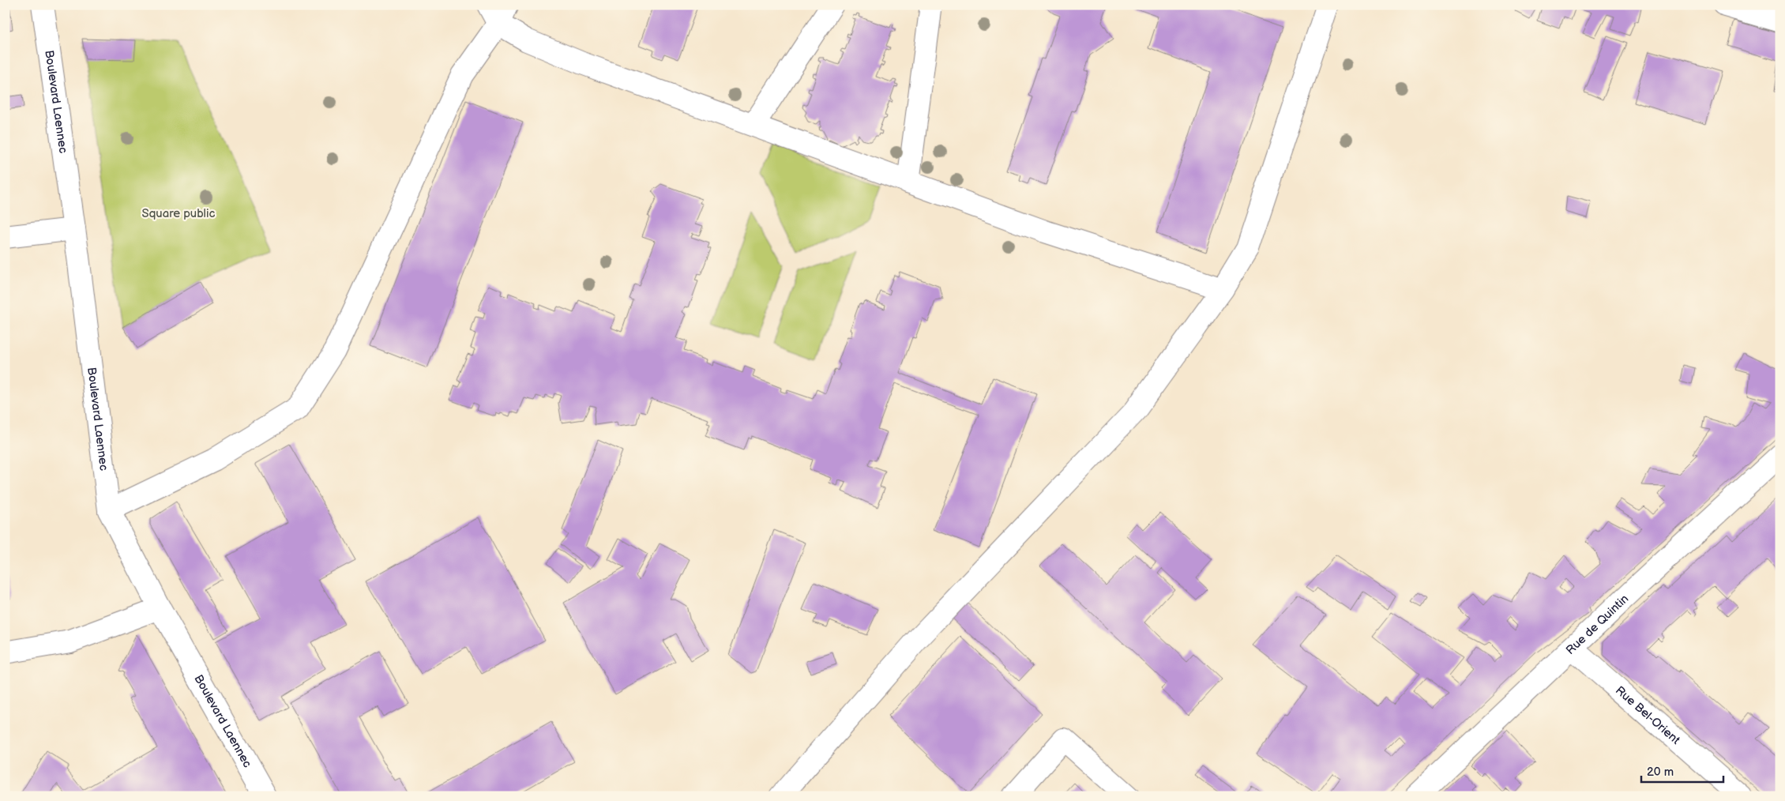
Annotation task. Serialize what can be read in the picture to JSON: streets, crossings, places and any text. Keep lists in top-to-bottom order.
{
  "streets": {
    "street": ["Boulevard Laennec", "Rue de Quintin", "Rue Bel-Orient"]
  },
  "crossings": [
    ["Rue de Quintin", "Rue Bel-Orient"]
  ],
  "parks": ["Square public"],
  "scale_bar": "20 m"
}
